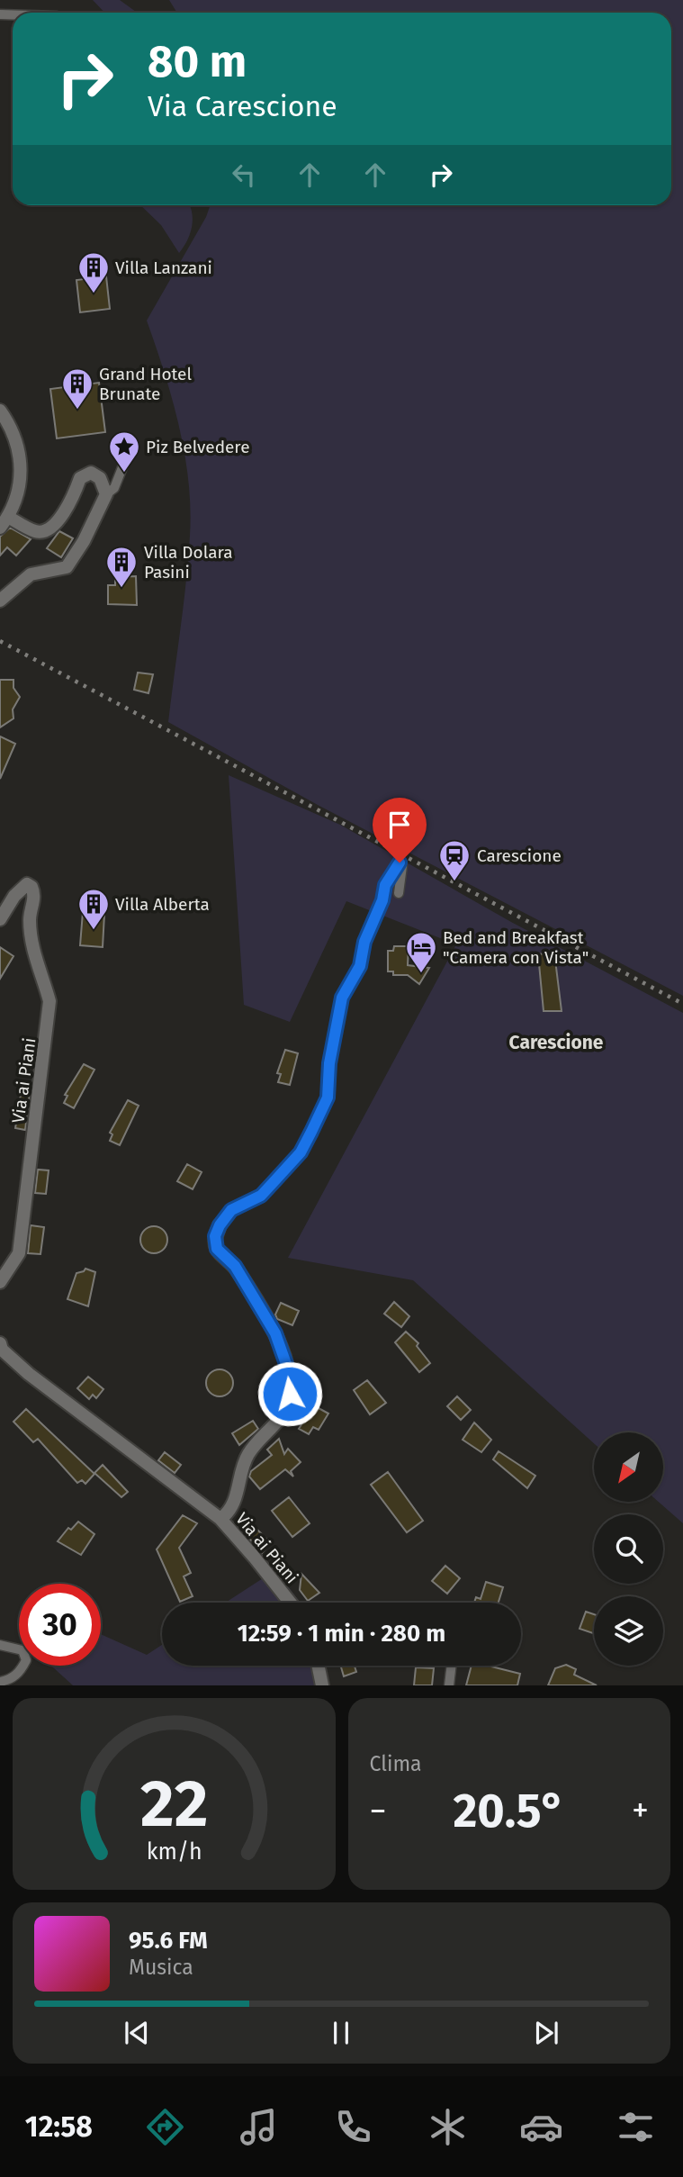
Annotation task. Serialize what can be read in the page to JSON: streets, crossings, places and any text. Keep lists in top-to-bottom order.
{
  "streets": {
    "street": ["Via ai Piani"]
  },
  "districts": ["Carescione"],
  "places": {
    "building": [
      "Villa Lanzani",
      "Grand Hotel Brunate",
      "Villa Dolara Pasini",
      "Villa Alberta"
    ],
    "place": ["Piz Belvedere"],
    "station": ["Carescione"],
    "hotel": ["Bed and Breakfast \"Camera con Vista\""]
  },
  "north": "bottom left",
  "page": {
    "turn": ["80 m", "Via Carescione"],
    "limit": "30",
    "trip": "12:59 · 1 min · 280 m",
    "tile": "Clima",
    "heat": ["−", "20.5°", "+"],
    "song": ["95.6 FM", "Musica"],
    "tabs": "12:58",
    "gauge": ["22", "km/h"]
  }
}
